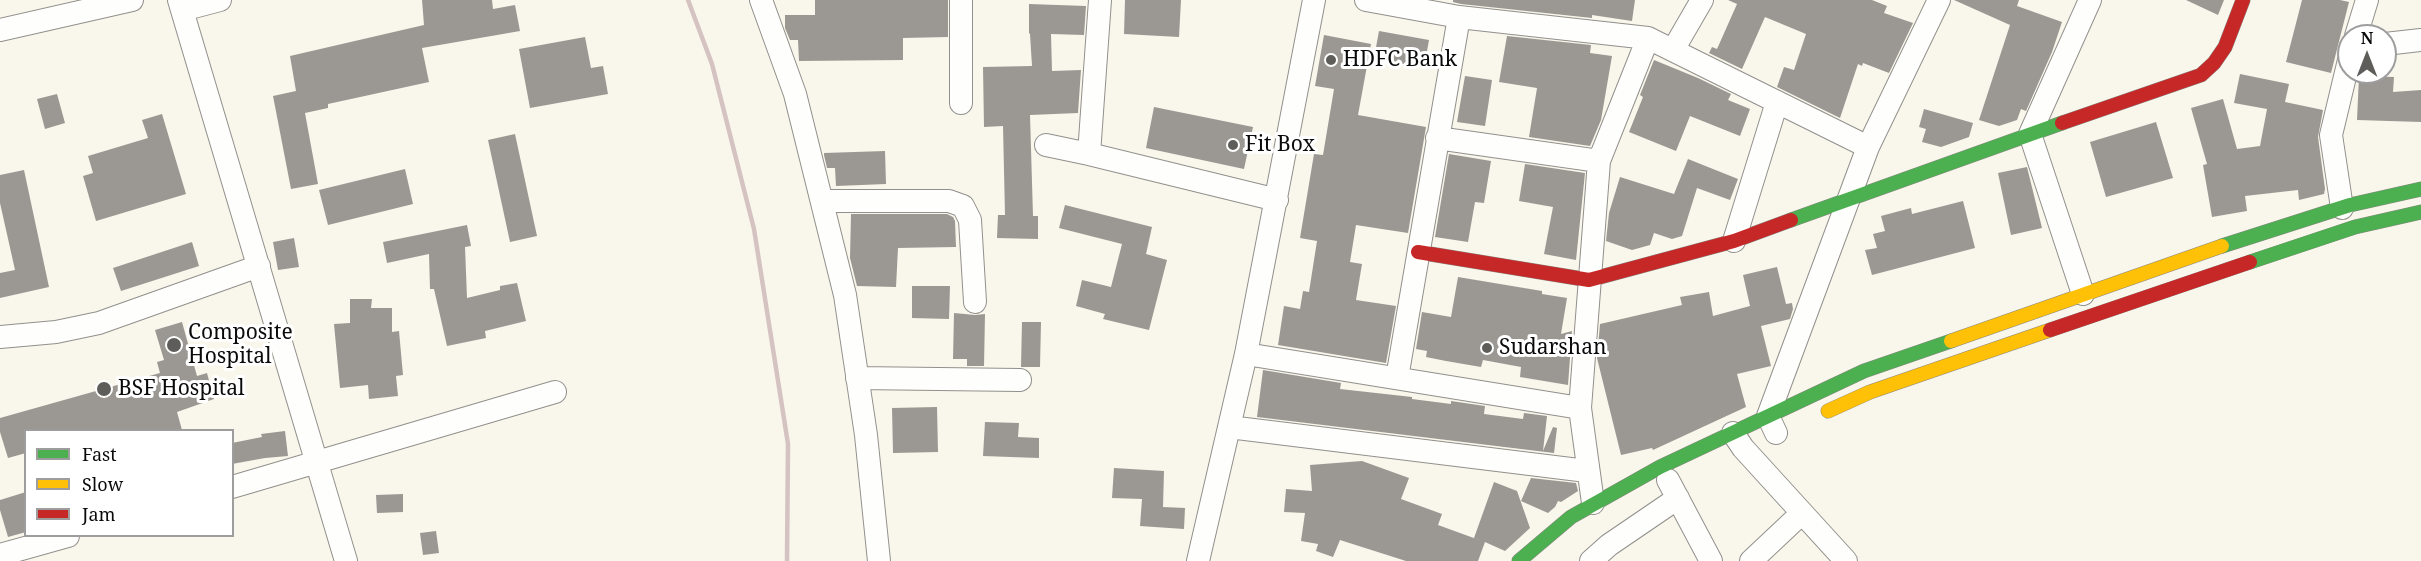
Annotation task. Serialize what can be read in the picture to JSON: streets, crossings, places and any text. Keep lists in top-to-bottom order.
{
  "places": [
    "HDFC Bank",
    "Fit Box",
    "Composite Hospital",
    "Sudarshan",
    "BSF Hospital"
  ],
  "legend": ["Fast", "Slow", "Jam"],
  "north": "top"
}
